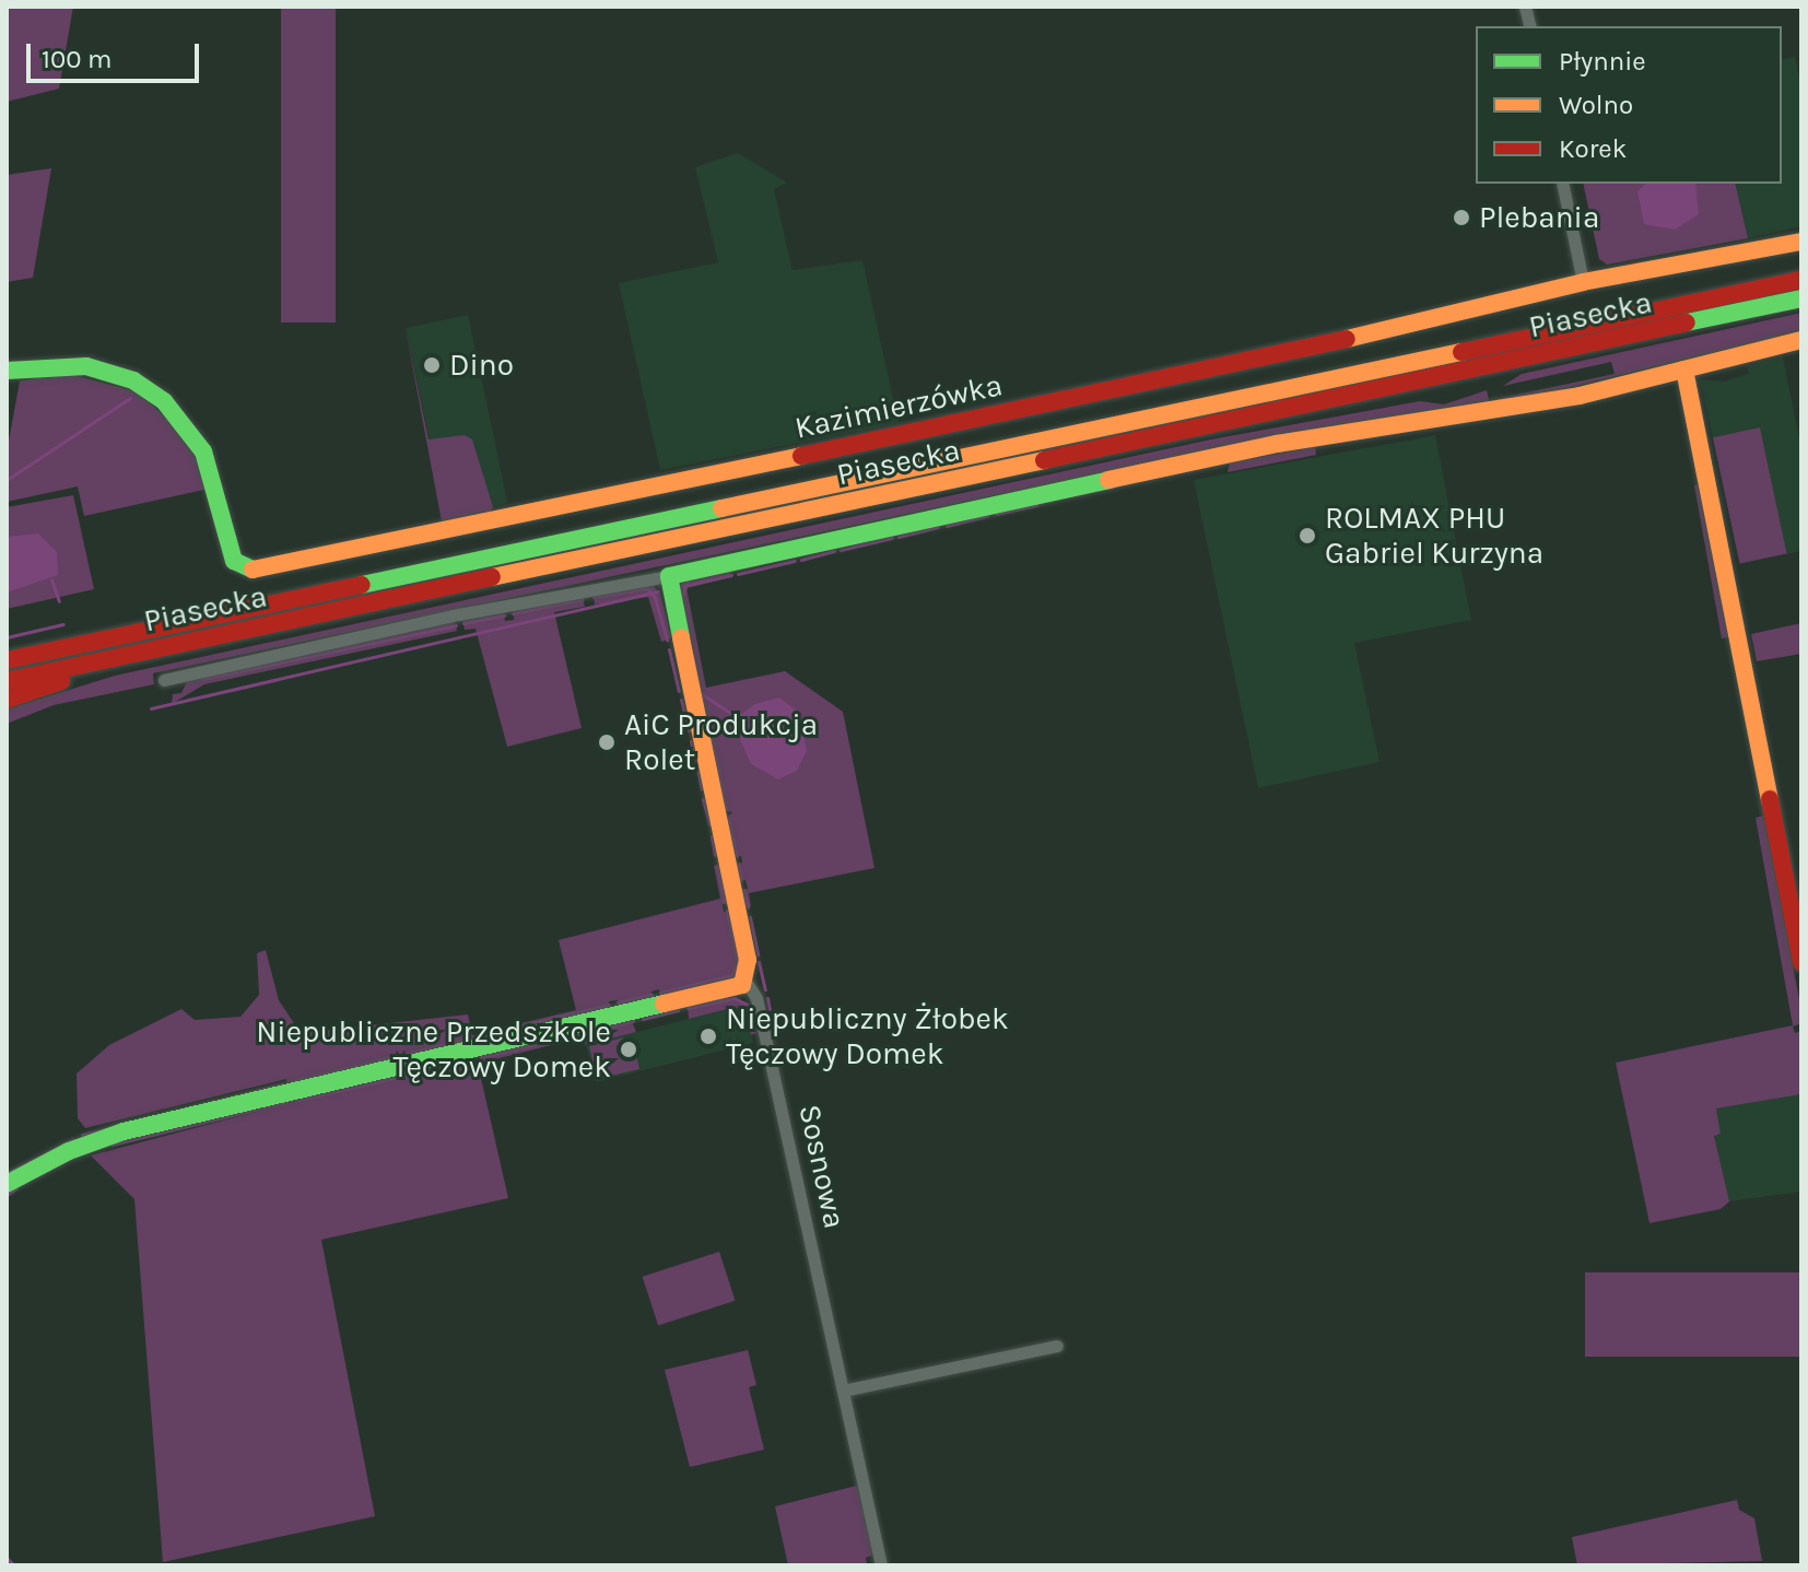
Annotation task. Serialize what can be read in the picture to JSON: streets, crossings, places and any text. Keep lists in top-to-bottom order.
{
  "streets": {
    "main road": ["Piasecka", "Kazimierzówka", "Sosnowa"]
  },
  "places": [
    "Plebania",
    "Dino",
    "ROLMAX PHU Gabriel Kurzyna",
    "AiC Produkcja Rolet",
    "Niepubliczny Żłobek Tęczowy Domek",
    "Niepubliczne Przedszkole Tęczowy Domek"
  ],
  "legend": ["Płynnie", "Wolno", "Korek"],
  "scale_bar": "100 m"
}
